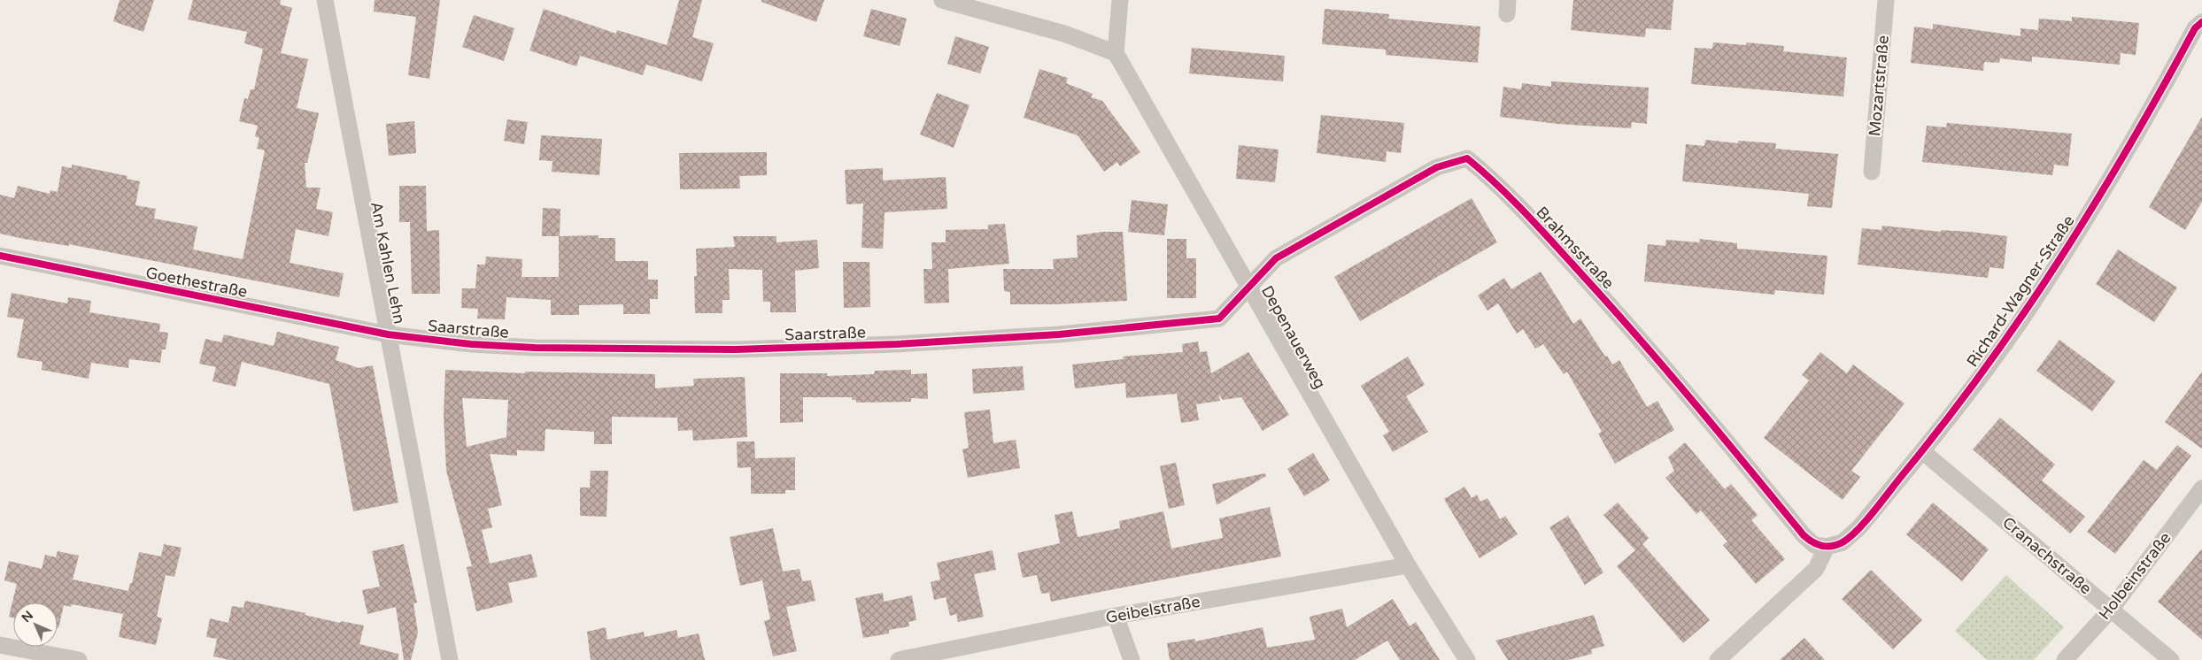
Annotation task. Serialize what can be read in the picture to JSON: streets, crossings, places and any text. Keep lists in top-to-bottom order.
{
  "streets": {
    "street": [
      "Mozartstraße",
      "Brahmsstraße",
      "Am Kahlen Lehn",
      "Goethestraße",
      "Richard-Wagner-Straße",
      "Saarstraße",
      "Depenauerweg",
      "Cranachstraße",
      "Holbeinstraße",
      "Geibelstraße"
    ]
  },
  "crossings": [
    ["Brahmsstraße", "Richard-Wagner-Straße"],
    ["Brahmsstraße", "Saarstraße"],
    ["Brahmsstraße", "Depenauerweg"],
    ["Am Kahlen Lehn", "Goethestraße"],
    ["Am Kahlen Lehn", "Saarstraße"],
    ["Goethestraße", "Saarstraße"],
    ["Richard-Wagner-Straße", "Cranachstraße"],
    ["Saarstraße", "Depenauerweg"],
    ["Depenauerweg", "Geibelstraße"],
    ["Cranachstraße", "Holbeinstraße"]
  ],
  "north": "top left"
}
